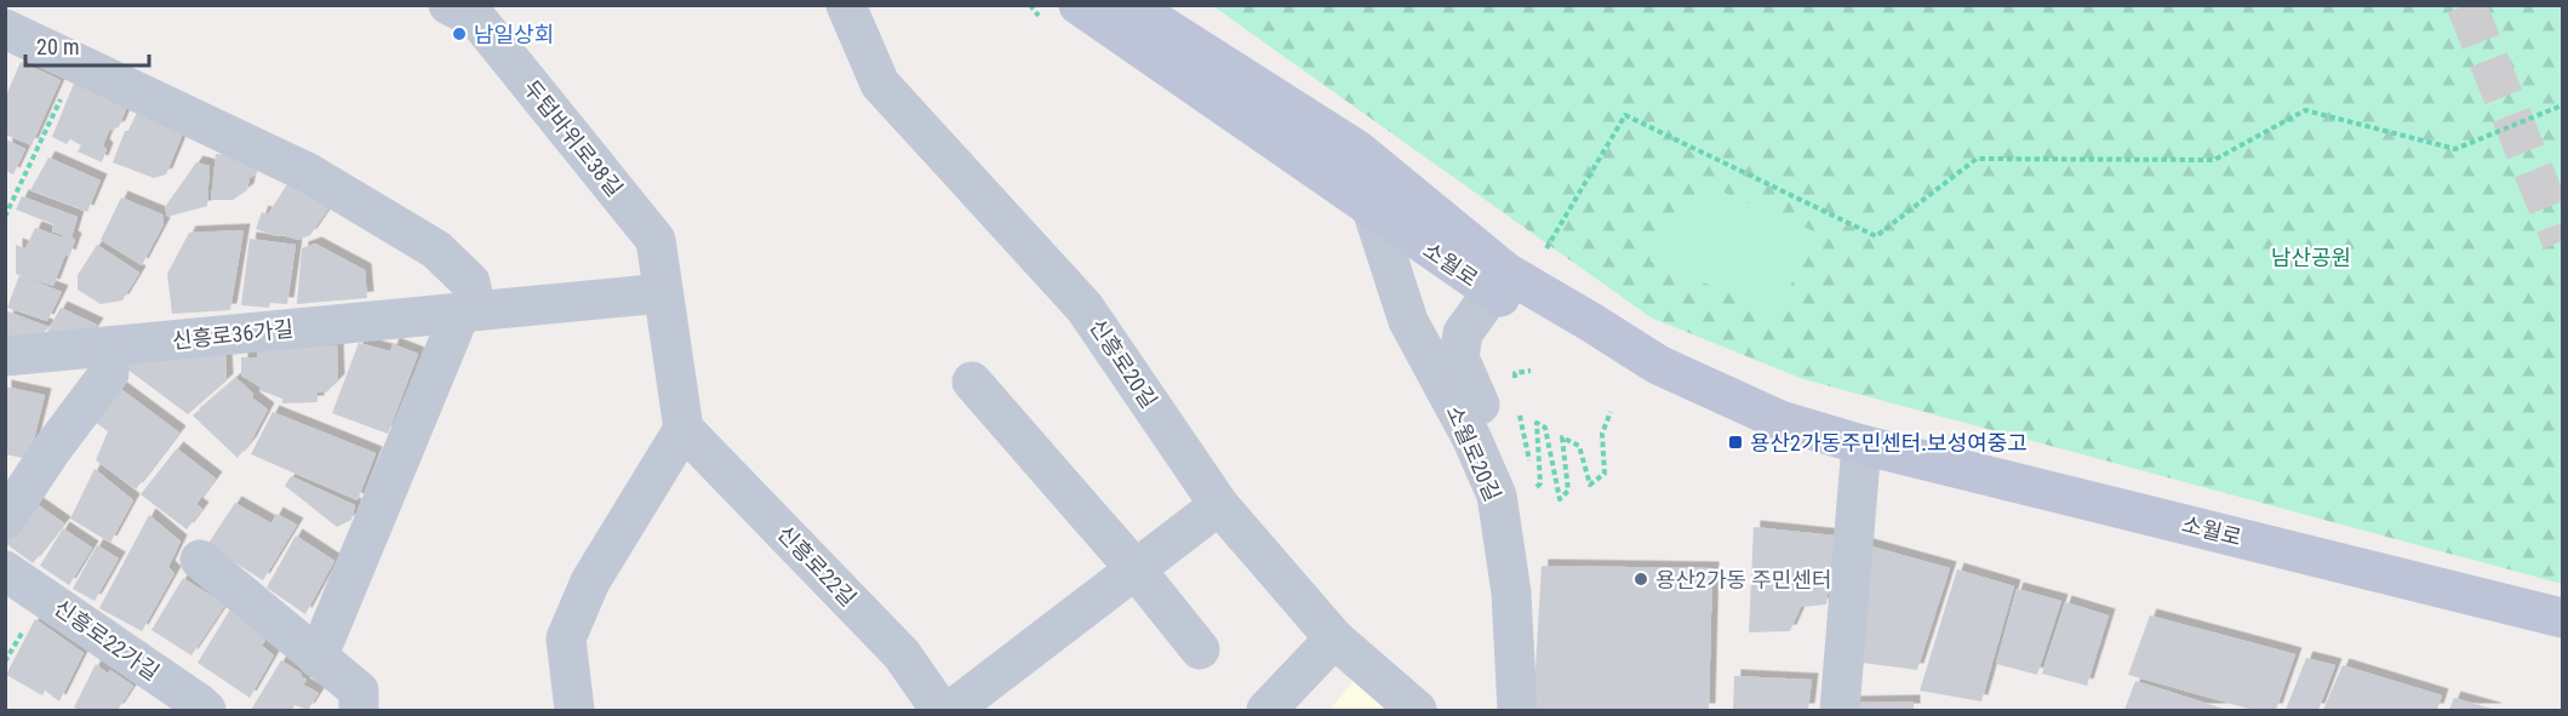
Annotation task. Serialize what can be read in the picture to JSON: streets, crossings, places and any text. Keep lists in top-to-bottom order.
{
  "streets": {
    "main road": ["소월로"],
    "street": [
      "두텁바위로38길",
      "신흥로36가길",
      "신흥로20길",
      "소월로20길",
      "신흥로22길",
      "신흥로22가길"
    ]
  },
  "crossings": [
    ["두텁바위로38길", "신흥로36가길"],
    ["소월로", "소월로20길"]
  ],
  "parks": ["남산공원"],
  "places": {
    "other": ["남일상회", "용산2가동 주민센터"],
    "transit": ["용산2가동주민센터.보성여중고"]
  },
  "scale_bar": "20 m"
}
